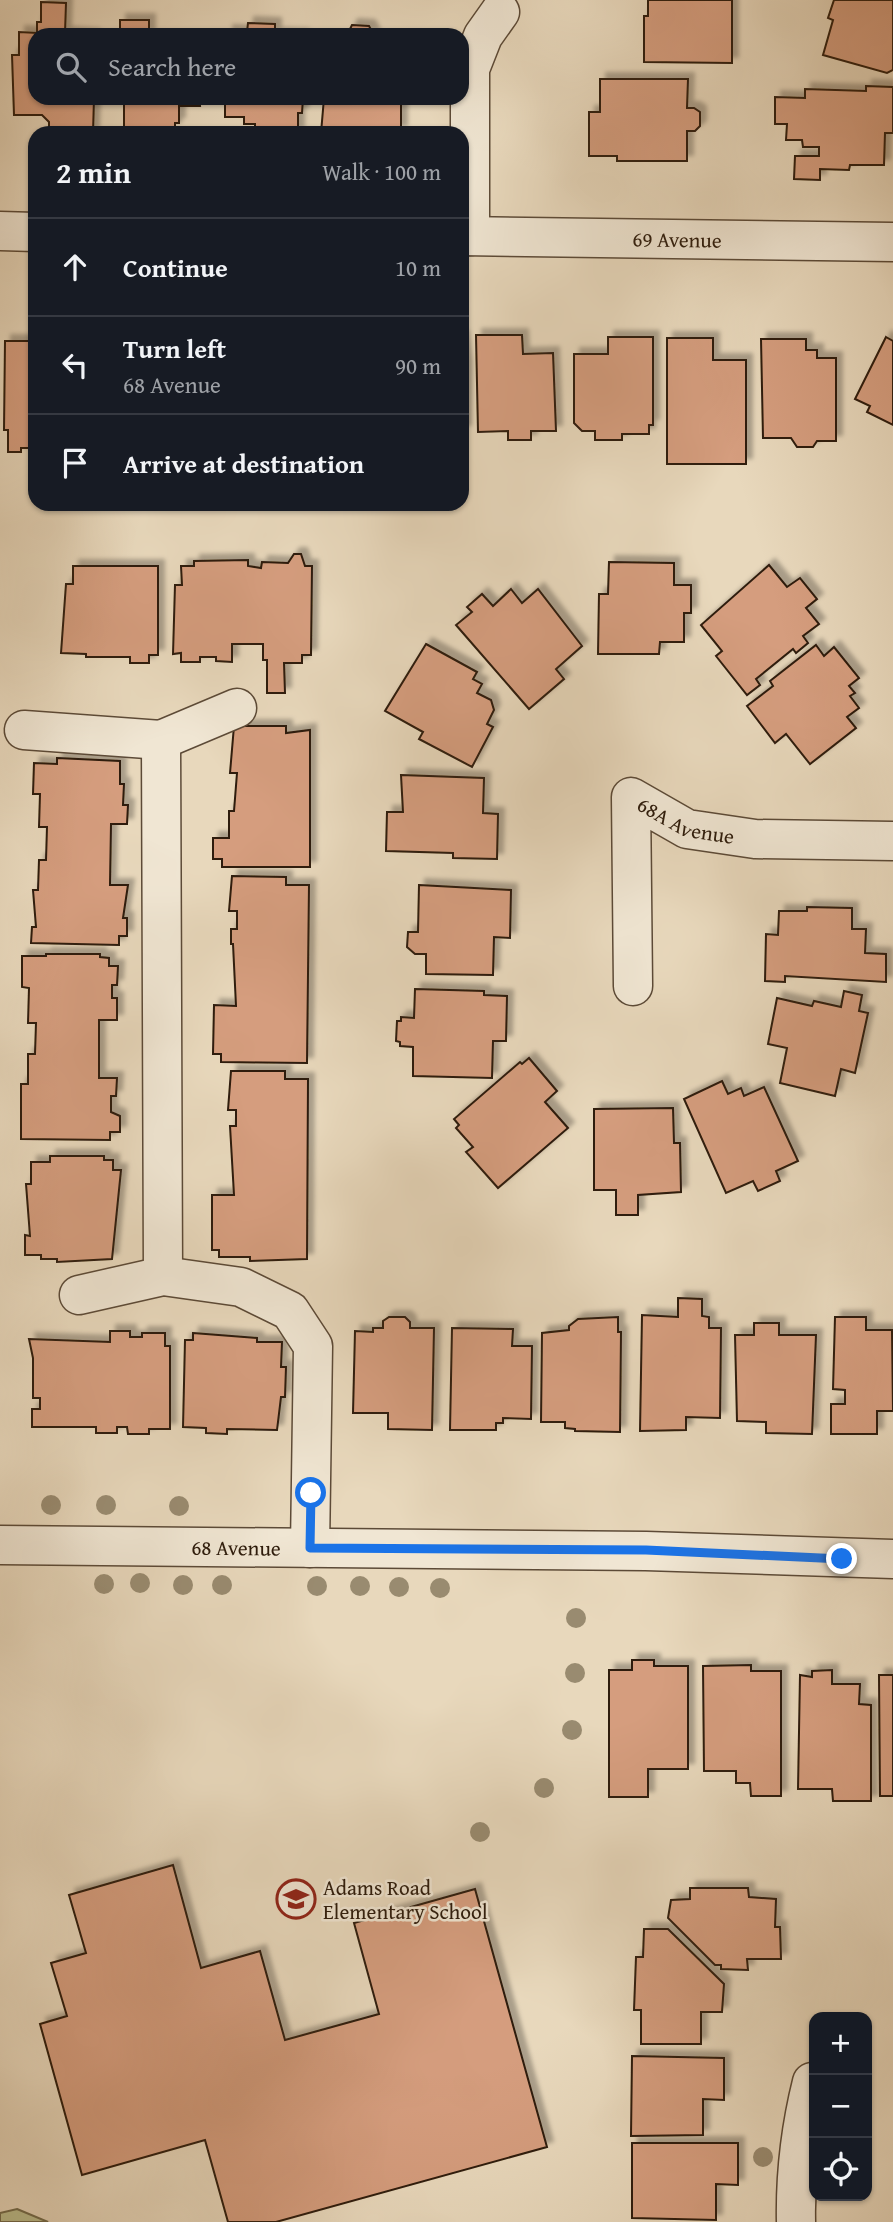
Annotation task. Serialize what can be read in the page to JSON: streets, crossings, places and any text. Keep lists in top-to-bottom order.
{
  "streets": {
    "street": ["69 Avenue", "68A Avenue", "68 Avenue"]
  },
  "places": {
    "school or university": ["Adams Road Elementary School"]
  },
  "page": {
    "search": "Search here",
    "heading": ["2 min", "Walk · 100 m"],
    "list": [
      ["Continue", "10 m"],
      ["Turn left", "68 Avenue", "90 m"],
      "Arrive at destination"
    ],
    "map_buttons": ["+", "−"]
  }
}
